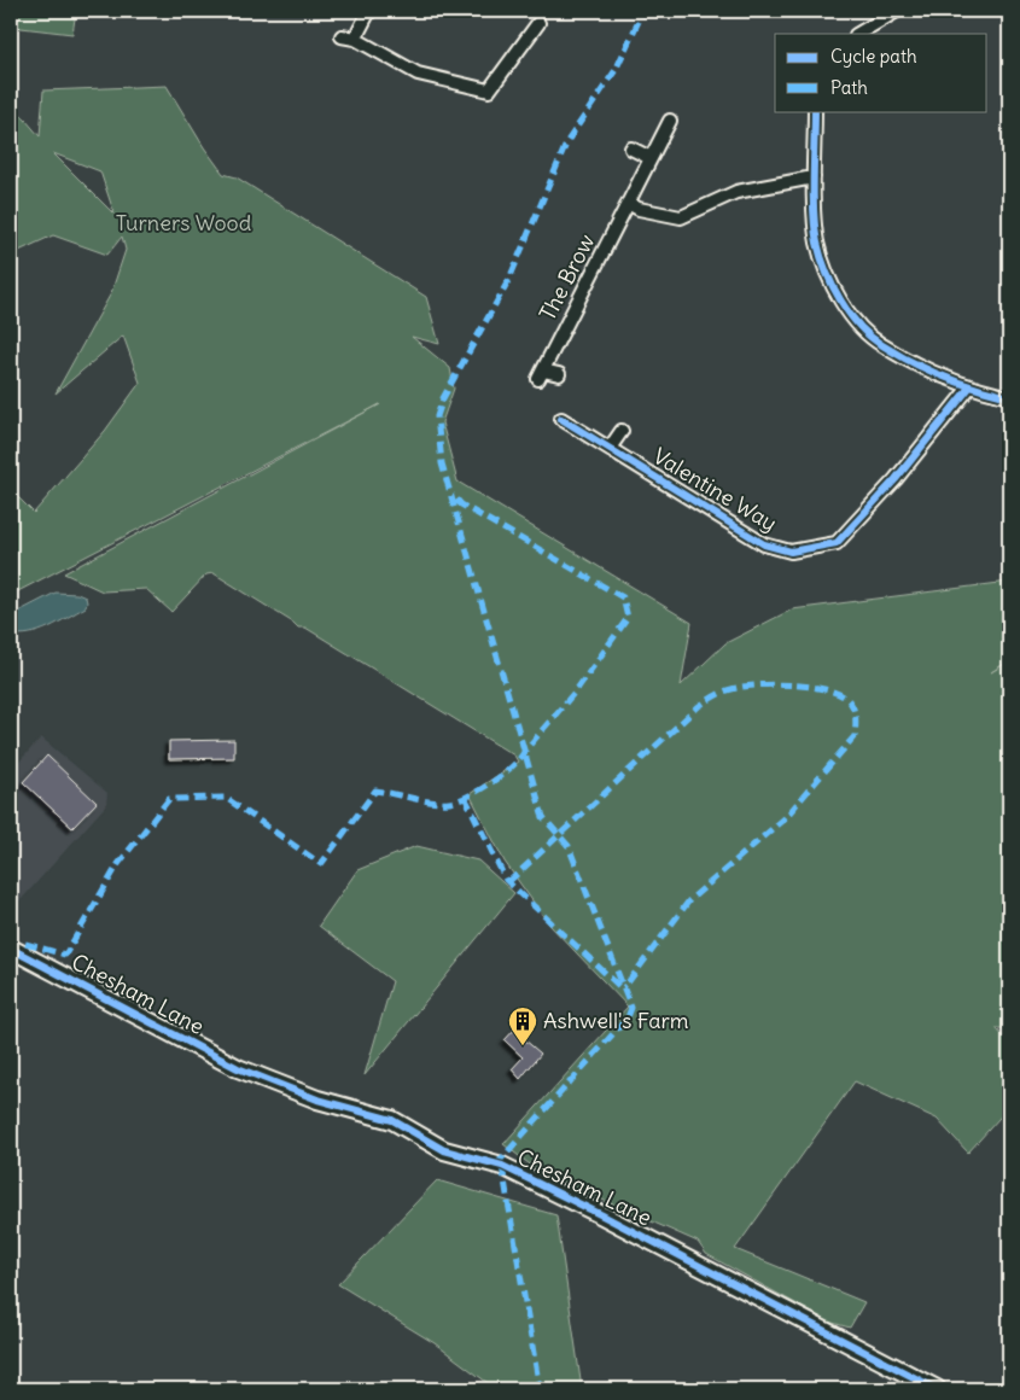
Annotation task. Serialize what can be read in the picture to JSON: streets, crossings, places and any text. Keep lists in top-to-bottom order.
{
  "streets": {
    "street": ["The Brow", "Valentine Way", "Chesham Lane"]
  },
  "parks": ["Turners Wood"],
  "places": {
    "building": ["Ashwell's Farm"]
  },
  "legend": ["Cycle path", "Path"]
}
